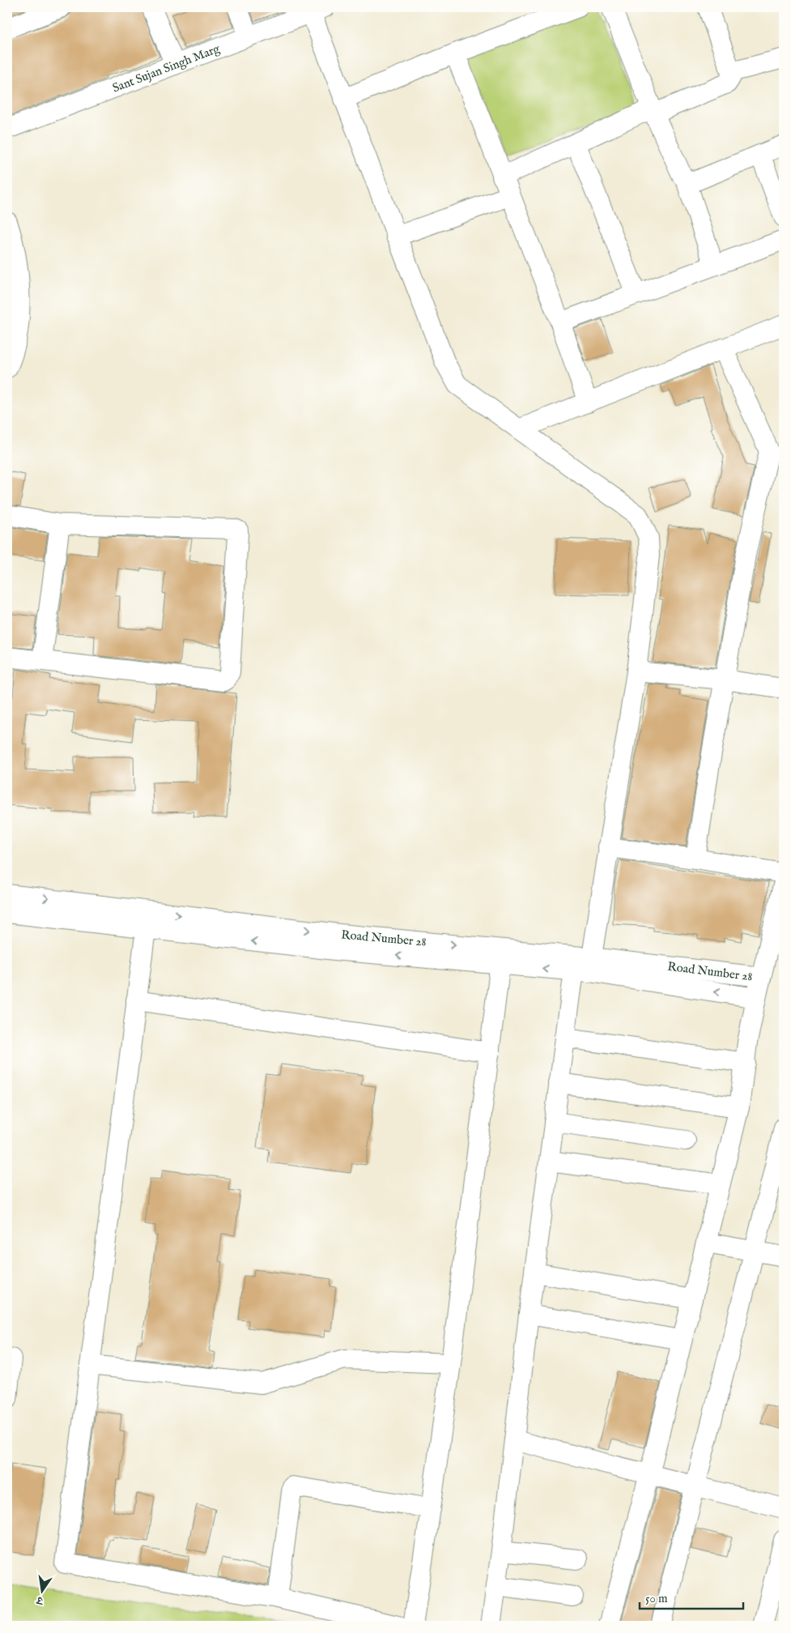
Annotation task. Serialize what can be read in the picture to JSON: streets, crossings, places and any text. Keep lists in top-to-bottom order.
{
  "streets": {
    "street": ["Sant Sujan Singh Marg", "Road Number 28"]
  },
  "scale_bar": "50 m",
  "north": "bottom"
}
